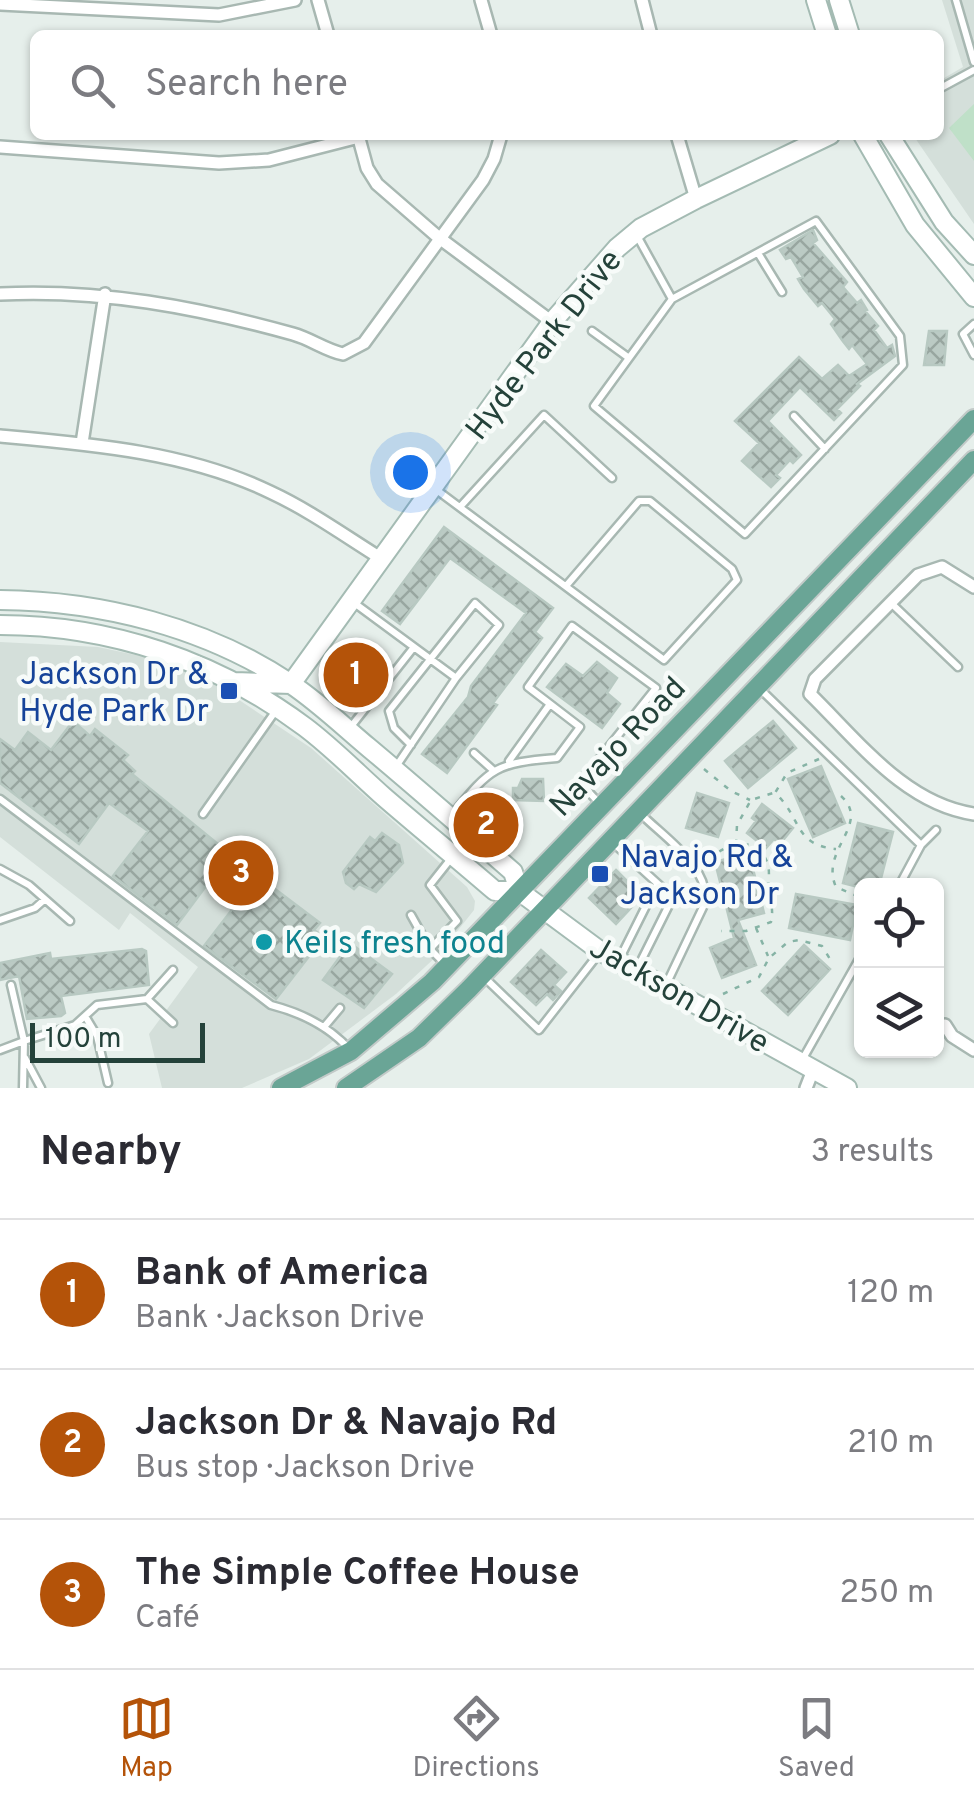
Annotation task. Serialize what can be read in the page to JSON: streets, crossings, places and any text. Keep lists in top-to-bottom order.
{
  "streets": {
    "main road": ["Hyde Park Drive", "Navajo Road", "Jackson Drive"]
  },
  "crossings": [
    ["Hyde Park Drive", "Jackson Drive"],
    ["Navajo Road", "Jackson Drive"]
  ],
  "places": {
    "transit": ["Jackson Dr & Hyde Park Dr", "Navajo Rd & Jackson Dr"],
    "other": ["Keils fresh food"]
  },
  "scale_bar": "100 m",
  "page": {
    "search": "Search here",
    "pins": ["1", "2", "3"],
    "scale": "100 m",
    "heading": ["Nearby", "3 results"],
    "list": [
      {
        "mark": "1",
        "name": "Bank of America",
        "note": "Bank · Jackson Drive",
        "value": "120 m"
      },
      {
        "mark": "2",
        "name": "Jackson Dr & Navajo Rd",
        "note": "Bus stop · Jackson Drive",
        "value": "210 m"
      },
      {
        "mark": "3",
        "name": "The Simple Coffee House",
        "note": "Café",
        "value": "250 m"
      }
    ],
    "nav": ["Map", "Directions", "Saved"]
  }
}
